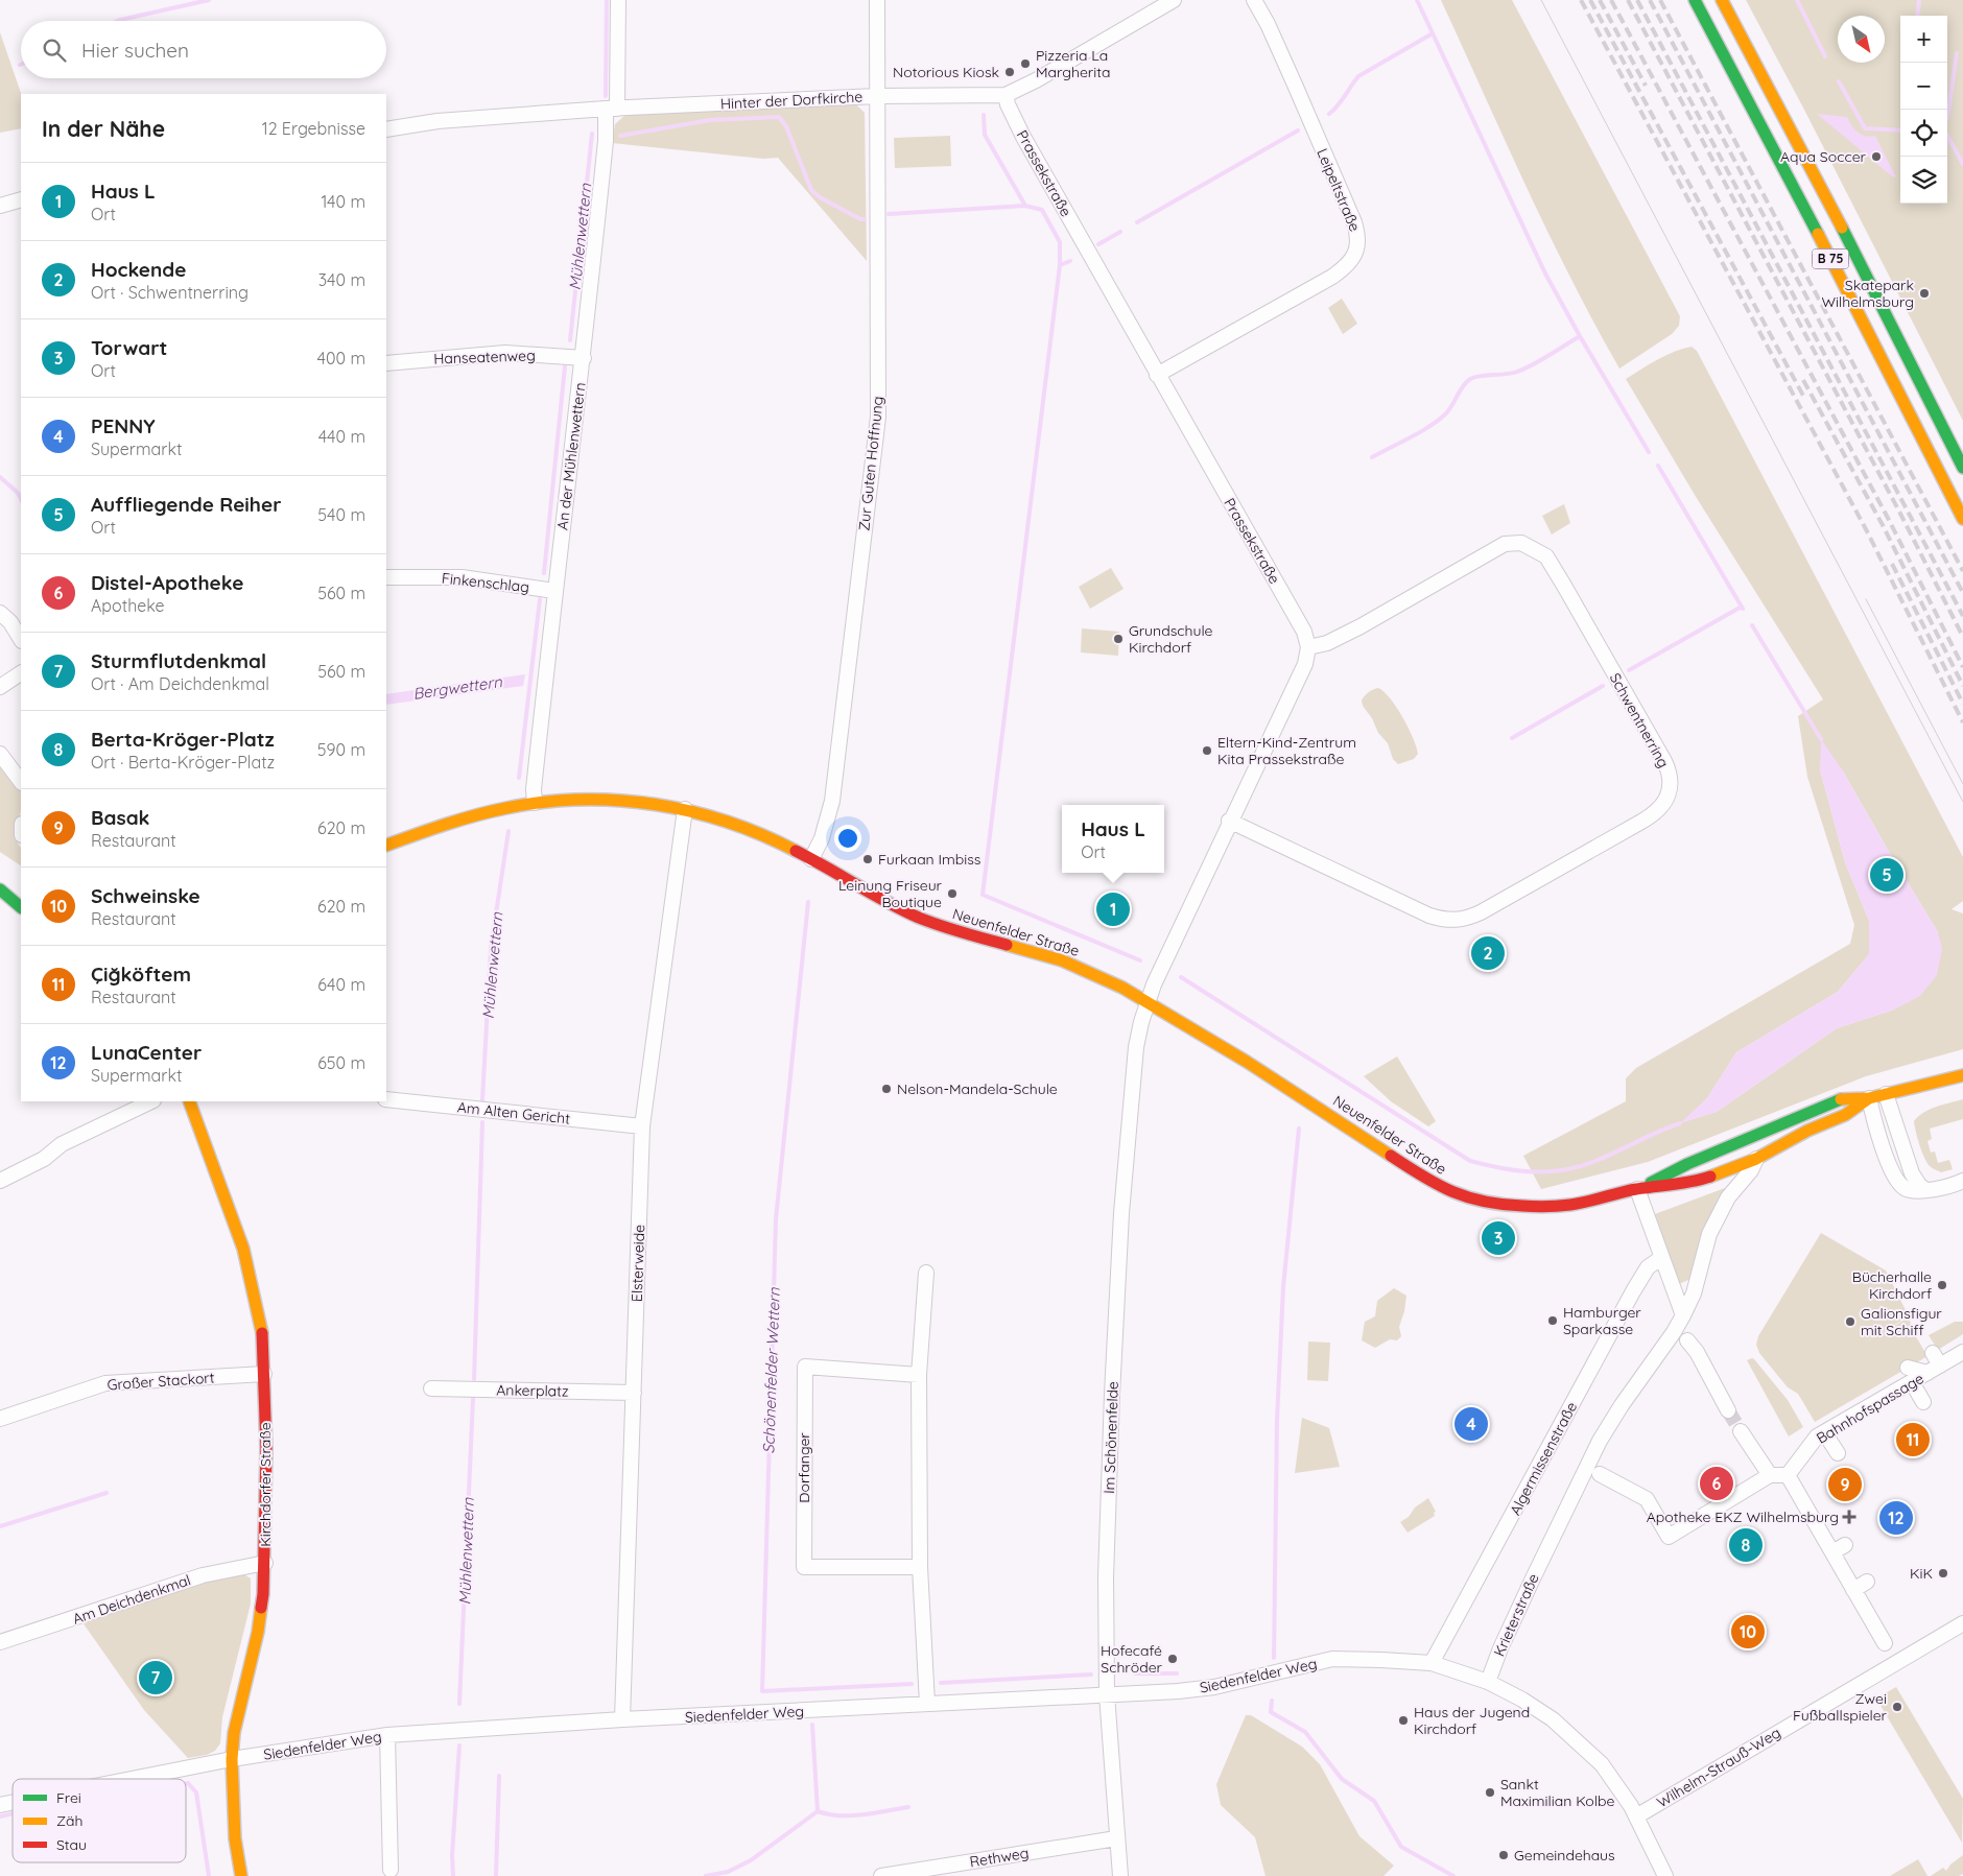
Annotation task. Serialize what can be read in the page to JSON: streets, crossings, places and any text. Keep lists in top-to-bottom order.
{
  "streets": {
    "main road": ["B 75", "Neuenfelder Straße", "Kirchdorfer Straße"],
    "street": [
      "Hinter der Dorfkirche",
      "Prassekstraße",
      "Leipeltstraße",
      "Hanseatenweg",
      "An der Mühlenwettern",
      "Zur Guten Hoffnung",
      "Finkenschlag",
      "Schwentnerring",
      "Am Alten Gericht",
      "Elsterweide",
      "Großer Stackort",
      "Ankerplatz",
      "Bahnhofspassage",
      "Im Schönenfelde",
      "Algermissenstraße",
      "Dorfanger",
      "Am Deichdenkmal",
      "Krieterstraße",
      "Siedenfelder Weg",
      "Wilhelm-Strauß-Weg",
      "Rethweg"
    ]
  },
  "crossings": [
    ["Hinter der Dorfkirche", "Prassekstraße"],
    ["Hinter der Dorfkirche", "An der Mühlenwettern"],
    ["Hinter der Dorfkirche", "Zur Guten Hoffnung"],
    ["Prassekstraße", "Leipeltstraße"],
    ["Prassekstraße", "Schwentnerring"],
    ["Hanseatenweg", "An der Mühlenwettern"],
    ["An der Mühlenwettern", "Finkenschlag"],
    ["An der Mühlenwettern", "Neuenfelder Straße"],
    ["Zur Guten Hoffnung", "Neuenfelder Straße"],
    ["Neuenfelder Straße", "Elsterweide"],
    ["Neuenfelder Straße", "Im Schönenfelde"],
    ["Neuenfelder Straße", "Krieterstraße"],
    ["Am Alten Gericht", "Elsterweide"],
    ["Elsterweide", "Ankerplatz"],
    ["Elsterweide", "Siedenfelder Weg"],
    ["Großer Stackort", "Kirchdorfer Straße"],
    ["Im Schönenfelde", "Siedenfelder Weg"],
    ["Im Schönenfelde", "Rethweg"],
    ["Algermissenstraße", "Siedenfelder Weg"],
    ["Kirchdorfer Straße", "Am Deichdenkmal"],
    ["Kirchdorfer Straße", "Siedenfelder Weg"],
    ["Krieterstraße", "Siedenfelder Weg"]
  ],
  "water": ["Mühlenwettern", "Bergwettern", "Schönenfelder Wettern"],
  "places": {
    "other": [
      "Pizzeria La Margherita",
      "Notorious Kiosk",
      "Aqua Soccer",
      "Skatepark Wilhelmsburg",
      "Grundschule Kirchdorf",
      "Eltern-Kind-Zentrum Kita Prassekstraße",
      "Furkaan Imbiss",
      "Leinung Friseur Boutique",
      "Nelson-Mandela-Schule",
      "Bücherhalle Kirchdorf",
      "Hamburger Sparkasse",
      "Galionsfigur mit Schiff",
      "KiK",
      "Hofecafé Schröder",
      "Zwei Fußballspieler",
      "Haus der Jugend Kirchdorf",
      "Sankt Maximilian Kolbe",
      "Gemeindehaus"
    ],
    "health": ["Apotheke EKZ Wilhelmsburg"]
  },
  "legend": ["Frei", "Zäh", "Stau"],
  "north": "bottom right",
  "page": {
    "map_buttons": ["+", "−"],
    "search": "Hier suchen",
    "heading": ["In der Nähe", "12 Ergebnisse"],
    "list": [
      {
        "mark": "1",
        "name": "Haus L",
        "note": "Ort",
        "value": "140 m"
      },
      {
        "mark": "2",
        "name": "Hockende",
        "note": "Ort · Schwentnerring",
        "value": "340 m"
      },
      {
        "mark": "3",
        "name": "Torwart",
        "note": "Ort",
        "value": "400 m"
      },
      {
        "mark": "4",
        "name": "PENNY",
        "note": "Supermarkt",
        "value": "440 m"
      },
      {
        "mark": "5",
        "name": "Auffliegende Reiher",
        "note": "Ort",
        "value": "540 m"
      },
      {
        "mark": "6",
        "name": "Distel-Apotheke",
        "note": "Apotheke",
        "value": "560 m"
      },
      {
        "mark": "7",
        "name": "Sturmflutdenkmal",
        "note": "Ort · Am Deichdenkmal",
        "value": "560 m"
      },
      {
        "mark": "8",
        "name": "Berta-Kröger-Platz",
        "note": "Ort · Berta-Kröger-Platz",
        "value": "590 m"
      },
      {
        "mark": "9",
        "name": "Basak",
        "note": "Restaurant",
        "value": "620 m"
      },
      {
        "mark": "10",
        "name": "Schweinske",
        "note": "Restaurant",
        "value": "620 m"
      },
      {
        "mark": "11",
        "name": "Çiğköftem",
        "note": "Restaurant",
        "value": "640 m"
      },
      {
        "mark": "12",
        "name": "LunaCenter",
        "note": "Supermarkt",
        "value": "650 m"
      }
    ],
    "popup": ["Haus L", "Ort"],
    "pins": [
      "5",
      "1",
      "2",
      "3",
      "4",
      "11",
      "6",
      "9",
      "12",
      "8",
      "10",
      "7"
    ]
  }
}
